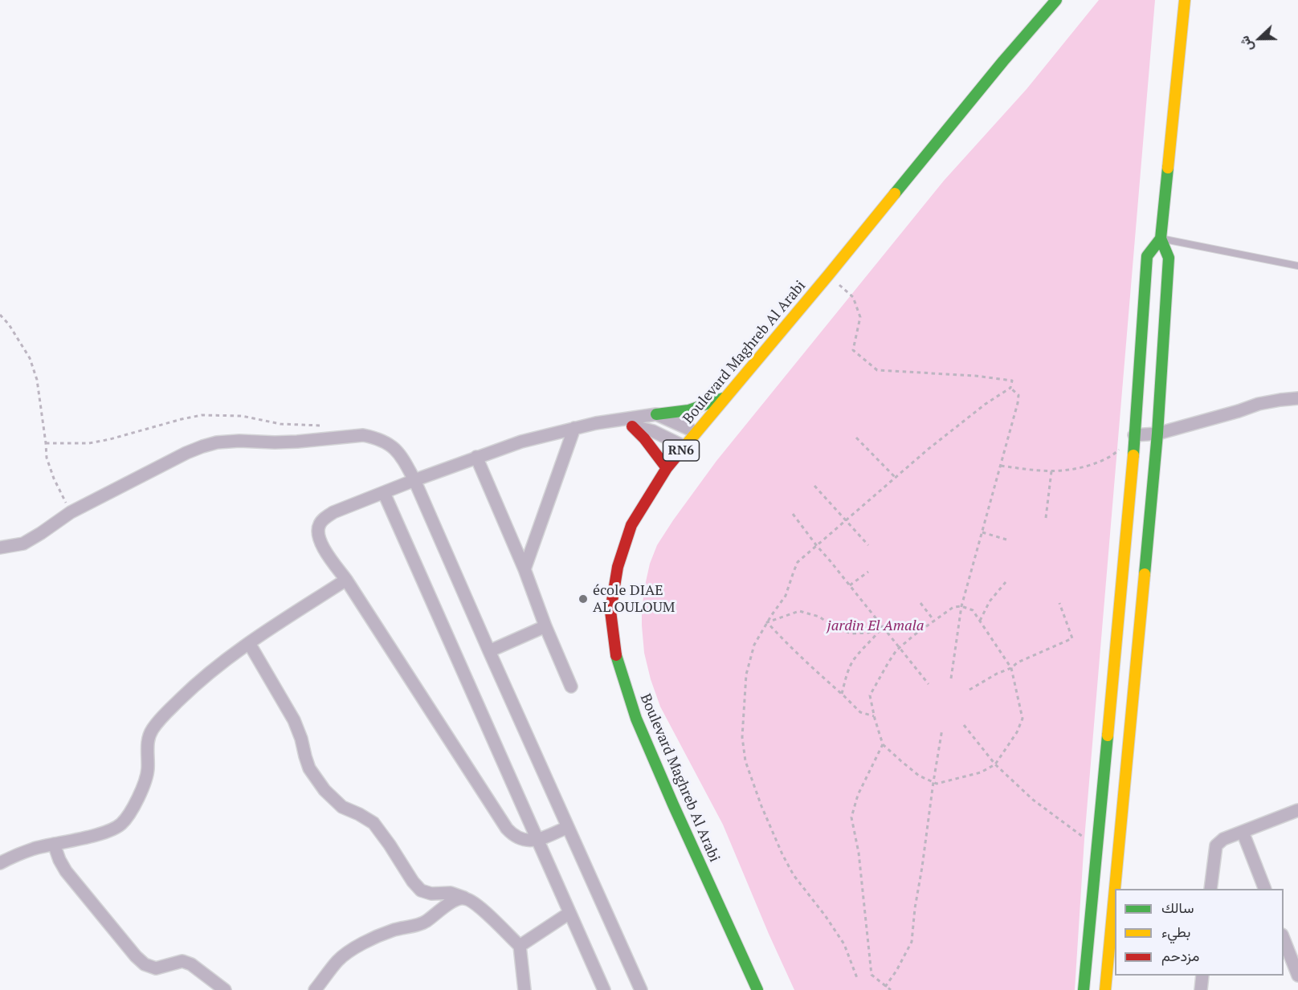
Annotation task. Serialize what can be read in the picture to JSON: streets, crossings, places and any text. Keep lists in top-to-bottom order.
{
  "streets": {
    "street": ["Boulevard Maghreb Al Arabi", "RN6"]
  },
  "parks": ["jardin El Amala"],
  "places": ["école DIAE AL OULOUM"],
  "legend": ["سالك", "بطيء", "مزدحم"],
  "north": "left"
}
